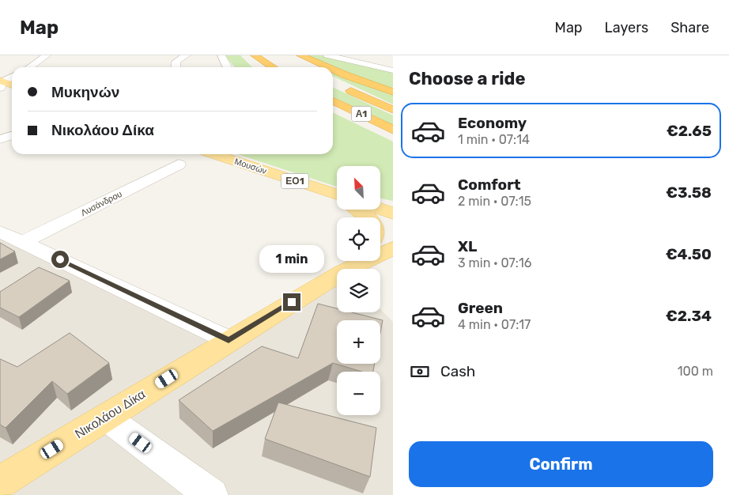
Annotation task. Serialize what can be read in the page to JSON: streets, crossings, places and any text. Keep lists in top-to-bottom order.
{
  "streets": {
    "highway": ["Α1"],
    "main road": ["Μουσών", "ΕΟ1", "Νικολάου Δίκα"],
    "street": ["Λυσάνδρου"]
  },
  "north": "top left",
  "page": {
    "header": "Map",
    "nav": ["Map", "Layers", "Share"],
    "heading": "Choose a ride",
    "banner": ["Μυκηνών", "Νικολάου Δίκα"],
    "list": [
      {
        "name": "Economy",
        "note": "1 min · 07:14",
        "value": "€2.65"
      },
      {
        "name": "Comfort",
        "note": "2 min · 07:15",
        "value": "€3.58"
      },
      {
        "name": "XL",
        "note": "3 min · 07:16",
        "value": "€4.50"
      },
      {
        "name": "Green",
        "note": "4 min · 07:17",
        "value": "€2.34"
      }
    ],
    "map_buttons": ["+", "−"],
    "bubble": "1 min",
    "pay": ["Cash", "100 m"],
    "buttons": "Confirm"
  }
}
